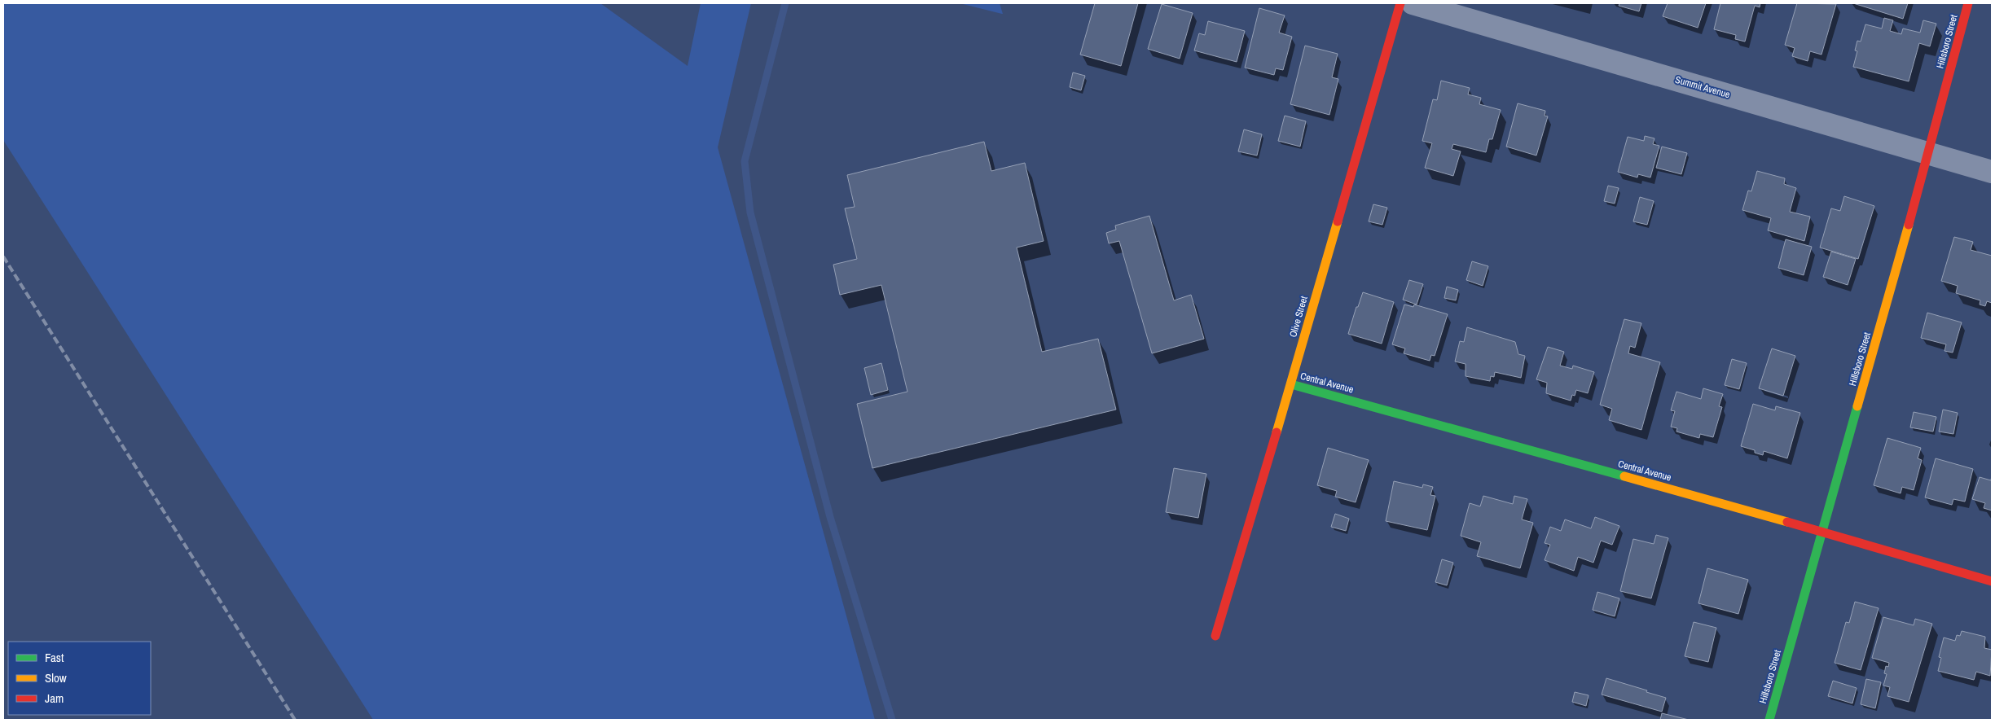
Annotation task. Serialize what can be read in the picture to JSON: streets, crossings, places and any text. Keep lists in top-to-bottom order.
{
  "streets": {
    "street": [
      "Hillsboro Street",
      "Summit Avenue",
      "Olive Street",
      "Central Avenue"
    ]
  },
  "crossings": [
    ["Hillsboro Street", "Summit Avenue"],
    ["Hillsboro Street", "Central Avenue"],
    ["Olive Street", "Central Avenue"]
  ],
  "legend": ["Fast", "Slow", "Jam"]
}
